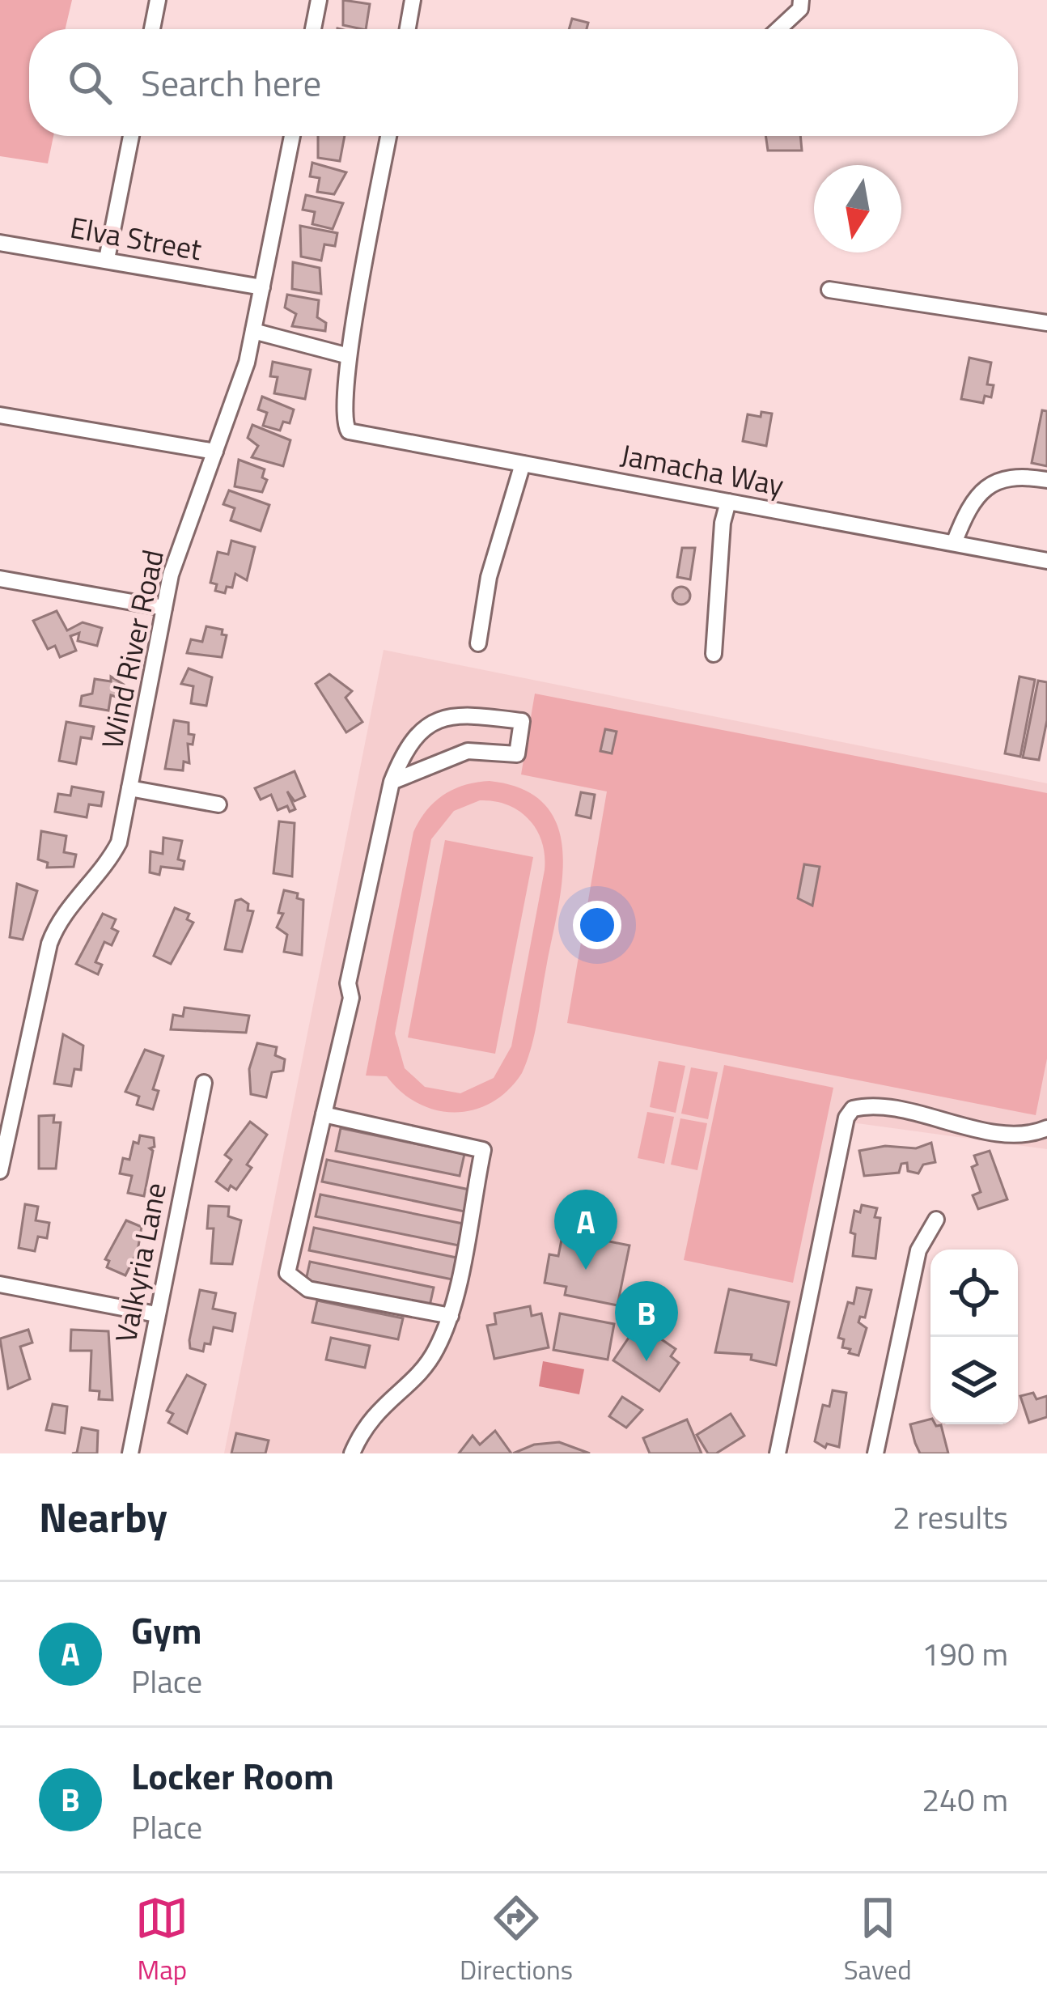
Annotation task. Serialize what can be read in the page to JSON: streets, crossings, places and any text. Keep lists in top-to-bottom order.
{
  "streets": {
    "street": [
      "Elva Street",
      "Jamacha Way",
      "Wind River Road",
      "Valkyria Lane"
    ]
  },
  "crossings": [
    ["Elva Street", "Wind River Road"]
  ],
  "north": "bottom",
  "page": {
    "search": "Search here",
    "pins": ["A", "B"],
    "heading": ["Nearby", "2 results"],
    "list": [
      {
        "mark": "A",
        "name": "Gym",
        "note": "Place",
        "value": "190 m"
      },
      {
        "mark": "B",
        "name": "Locker Room",
        "note": "Place",
        "value": "240 m"
      }
    ],
    "nav": ["Map", "Directions", "Saved"]
  }
}
